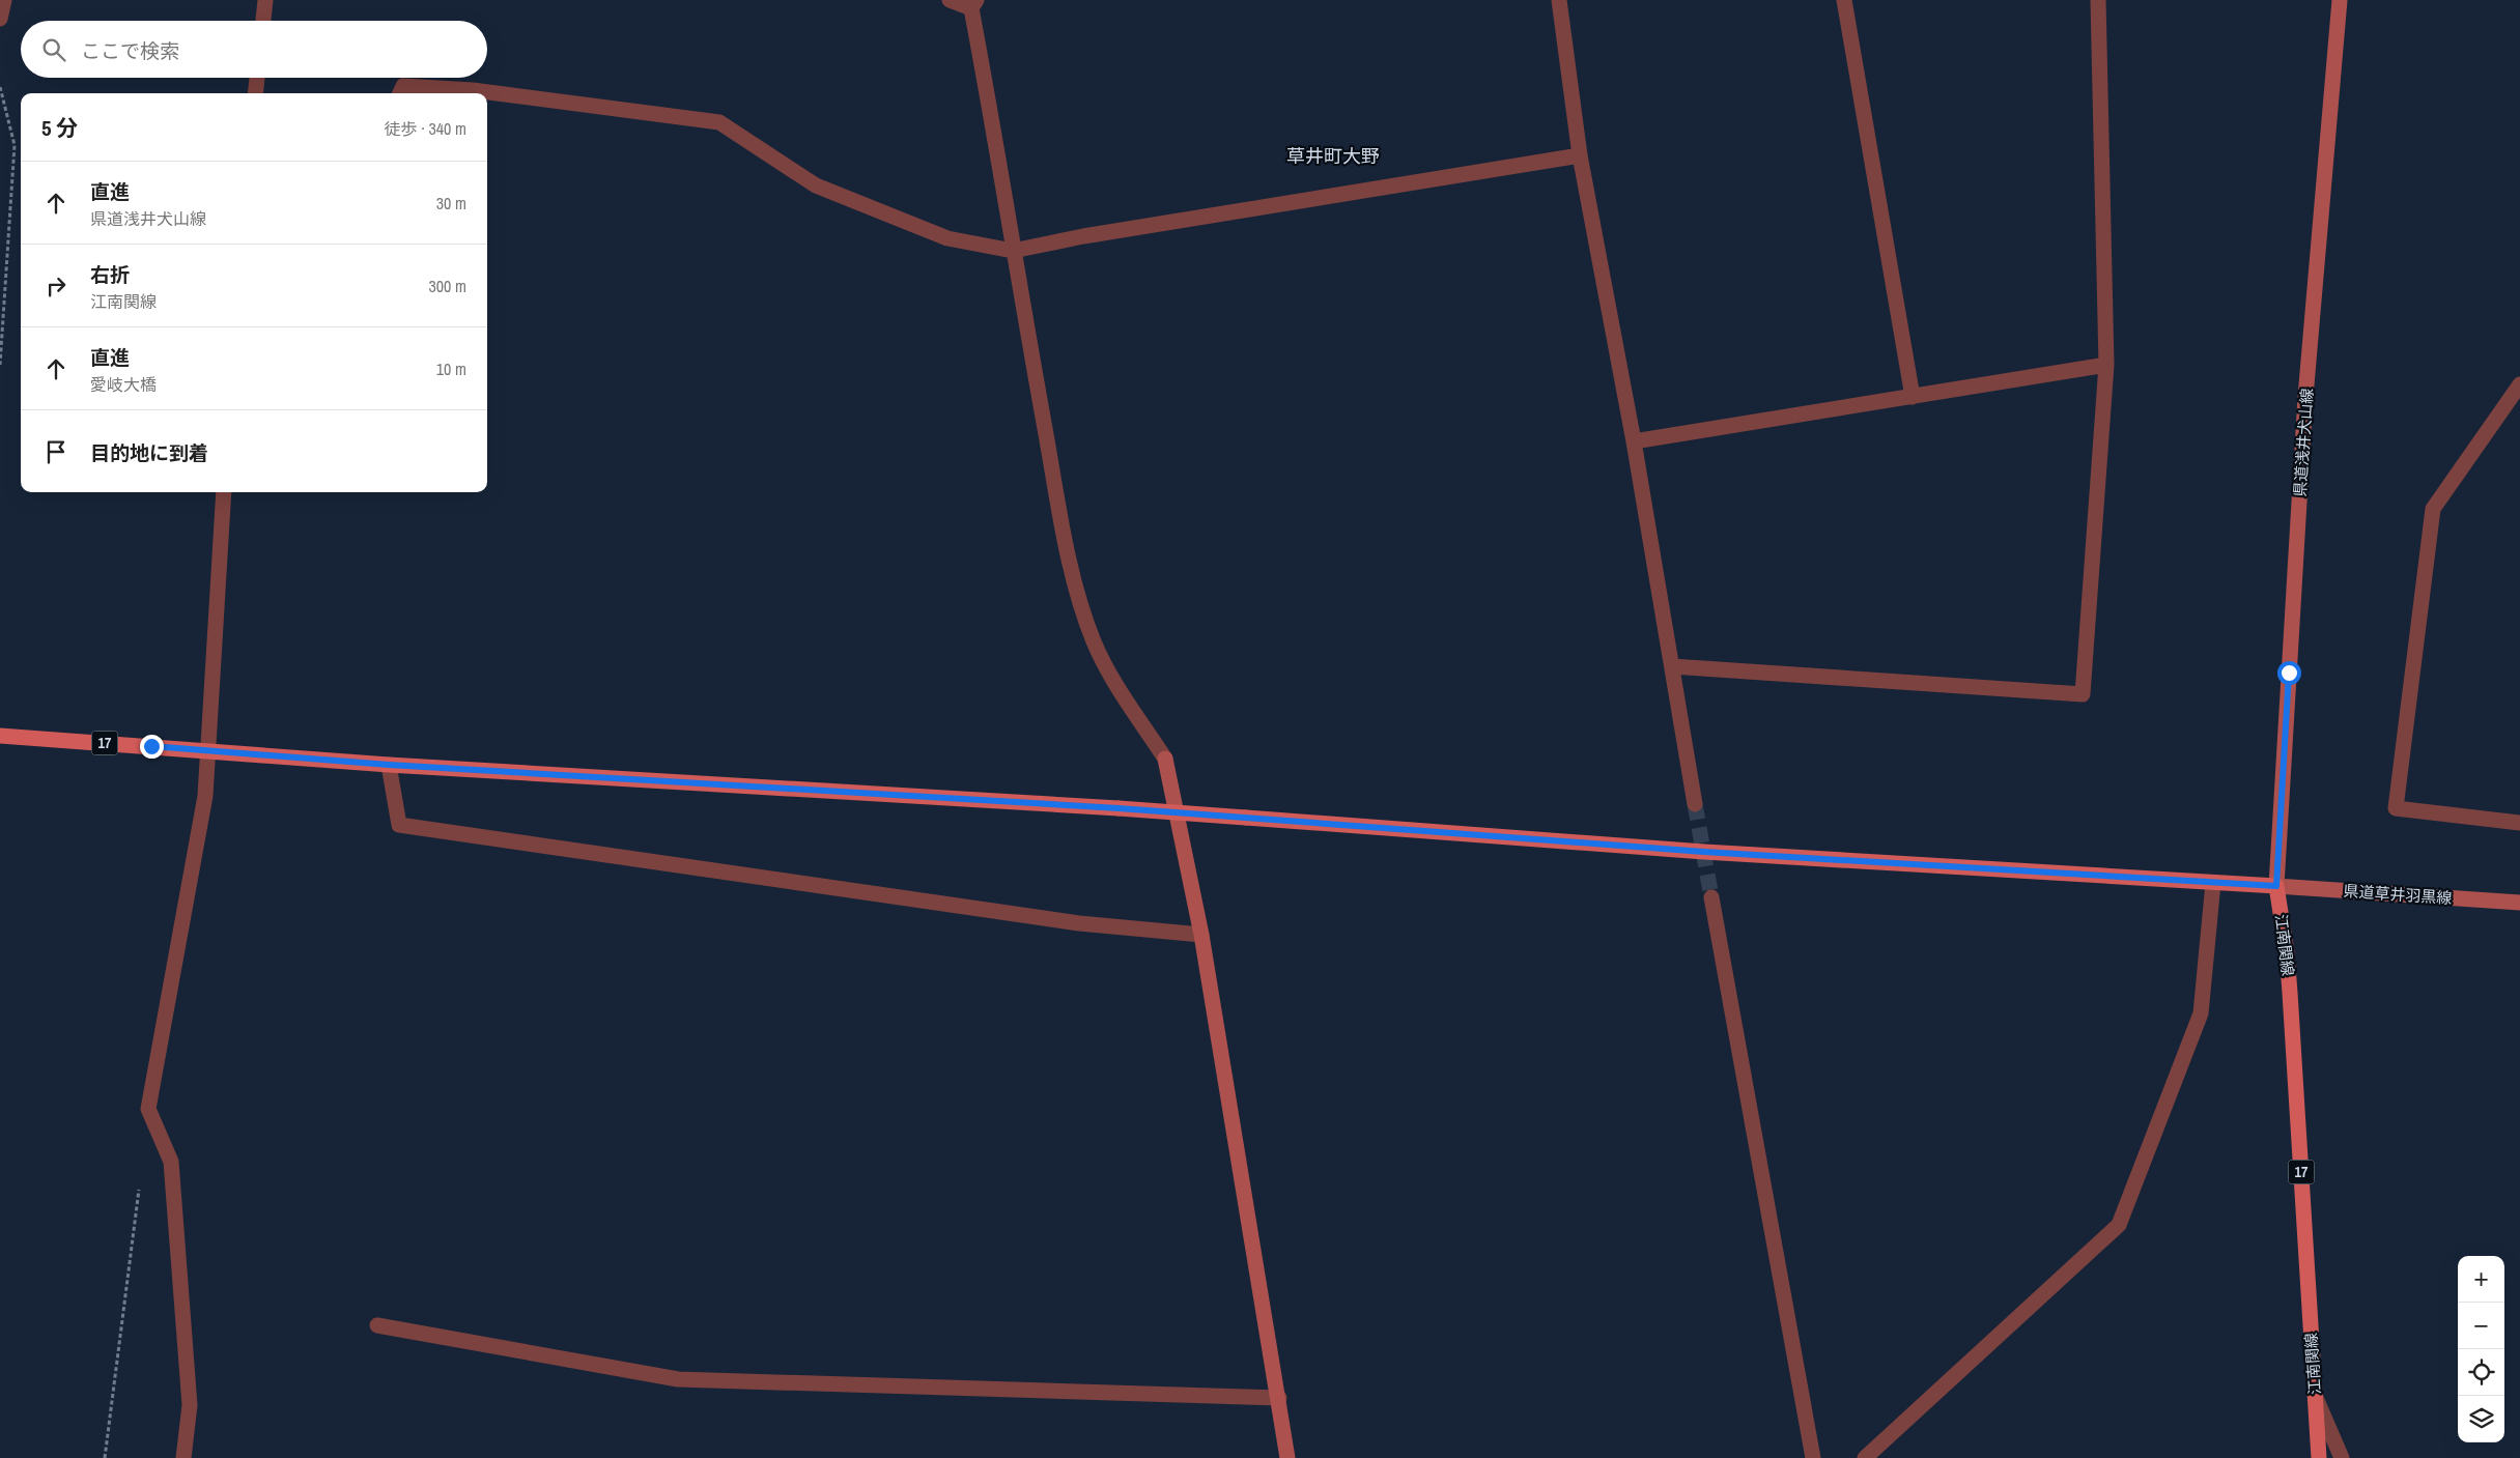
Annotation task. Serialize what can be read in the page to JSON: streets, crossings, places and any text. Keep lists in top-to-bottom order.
{
  "streets": {
    "main road": [
      "県道浅井犬山線",
      "17",
      "県道草井羽黒線",
      "江南関線"
    ]
  },
  "crossings": [
    ["県道浅井犬山線", "17"],
    ["県道浅井犬山線", "県道草井羽黒線"],
    ["県道浅井犬山線", "江南関線"],
    ["17", "県道草井羽黒線"],
    ["17", "江南関線"],
    ["県道草井羽黒線", "江南関線"]
  ],
  "districts": ["草井町大野"],
  "page": {
    "search": "ここで検索",
    "heading": ["5 分", "徒歩 · 340 m"],
    "list": [
      ["直進", "県道浅井犬山線", "30 m"],
      ["右折", "江南関線", "300 m"],
      ["直進", "愛岐大橋", "10 m"],
      "目的地に到着"
    ],
    "map_buttons": ["+", "−"]
  }
}
